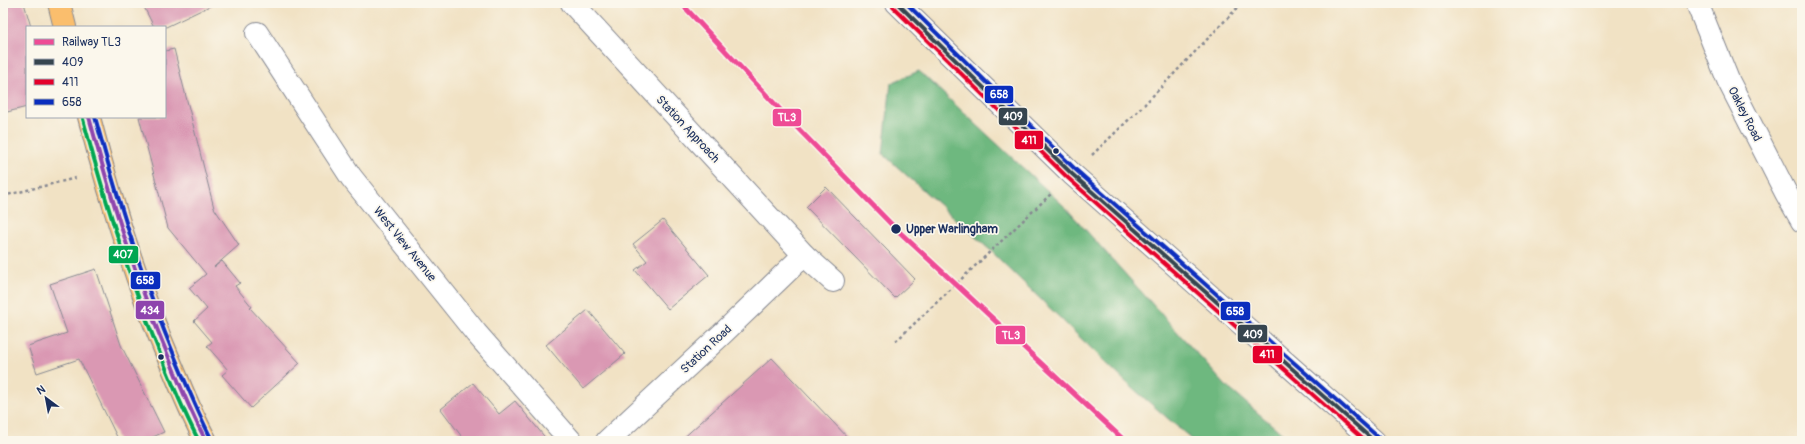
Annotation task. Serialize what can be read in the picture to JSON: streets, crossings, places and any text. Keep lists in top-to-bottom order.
{
  "streets": {
    "street": [
      "Oakley Road",
      "Station Approach",
      "West View Avenue",
      "Station Road"
    ]
  },
  "crossings": [
    ["Station Approach", "Station Road"]
  ],
  "places": ["Upper Warlingham"],
  "lines": [
    "rail line TL3",
    "transit line 409",
    "transit line 658",
    "transit line 411",
    "transit line 434",
    "transit line 407"
  ],
  "legend": [
    "Railway TL3",
    "409",
    "411",
    "658"
  ],
  "north": "top left"
}
